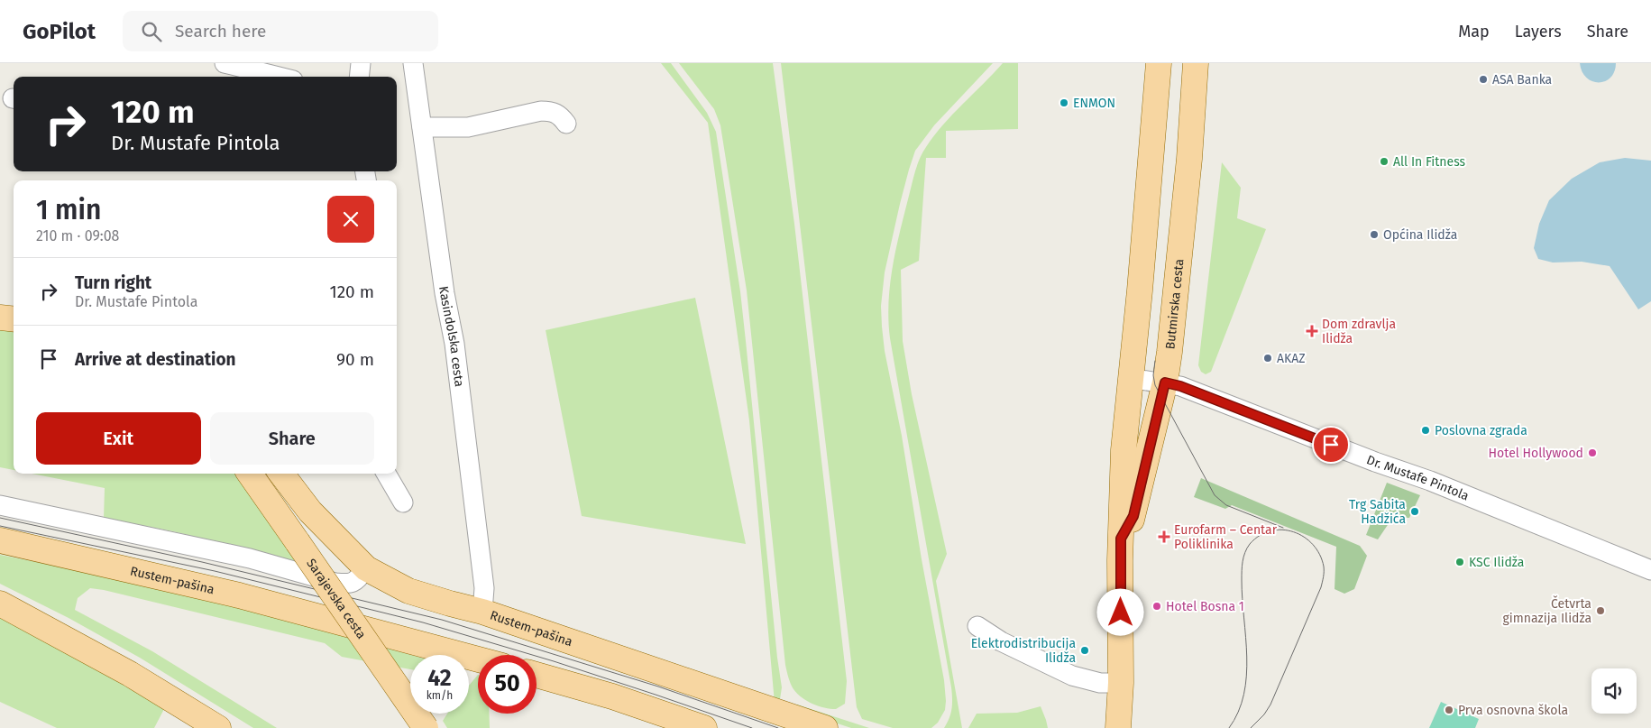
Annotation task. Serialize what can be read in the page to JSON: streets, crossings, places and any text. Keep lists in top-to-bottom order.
{
  "streets": {
    "main road": ["Butmirska cesta", "Rustem-pašina", "Sarajevska cesta"],
    "street": ["Kasindolska cesta", "Dr. Mustafe Pintola"]
  },
  "crossings": [
    ["Butmirska cesta", "Dr. Mustafe Pintola"],
    ["Kasindolska cesta", "Rustem-pašina"]
  ],
  "places": {
    "other": [
      "ASA Banka",
      "ENMON",
      "All In Fitness",
      "Općina Ilidža",
      "AKAZ",
      "Poslovna zgrada",
      "Hotel Hollywood",
      "Trg Sabita Hadžića",
      "KSC Ilidža",
      "Hotel Bosna 1",
      "Četvrta gimnazija Ilidža",
      "Elektrodistribucija Ilidža",
      "Prva osnovna škola"
    ],
    "health": ["Dom zdravlja Ilidža", "Eurofarm – Centar Poliklinika"]
  },
  "page": {
    "header": "GoPilot",
    "search": "Search here",
    "nav": ["Map", "Layers", "Share"],
    "turn": ["120 m", "Dr. Mustafe Pintola"],
    "heading": ["1 min", "210 m · 09:08"],
    "list": [
      {
        "name": "Turn right",
        "note": "Dr. Mustafe Pintola",
        "value": "120 m"
      },
      {
        "name": "Arrive at destination",
        "value": "90 m"
      }
    ],
    "buttons": ["Exit", "Share"],
    "speed": "42 km/h",
    "limit": "50"
  }
}
